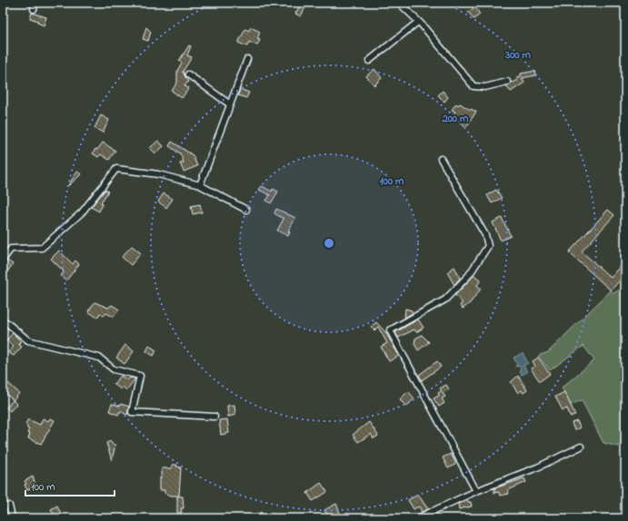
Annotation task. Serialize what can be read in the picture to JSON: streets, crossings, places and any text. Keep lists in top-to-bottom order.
{
  "scale_bar": "100 m",
  "rings": ["300 m", "200 m", "100 m"]
}
